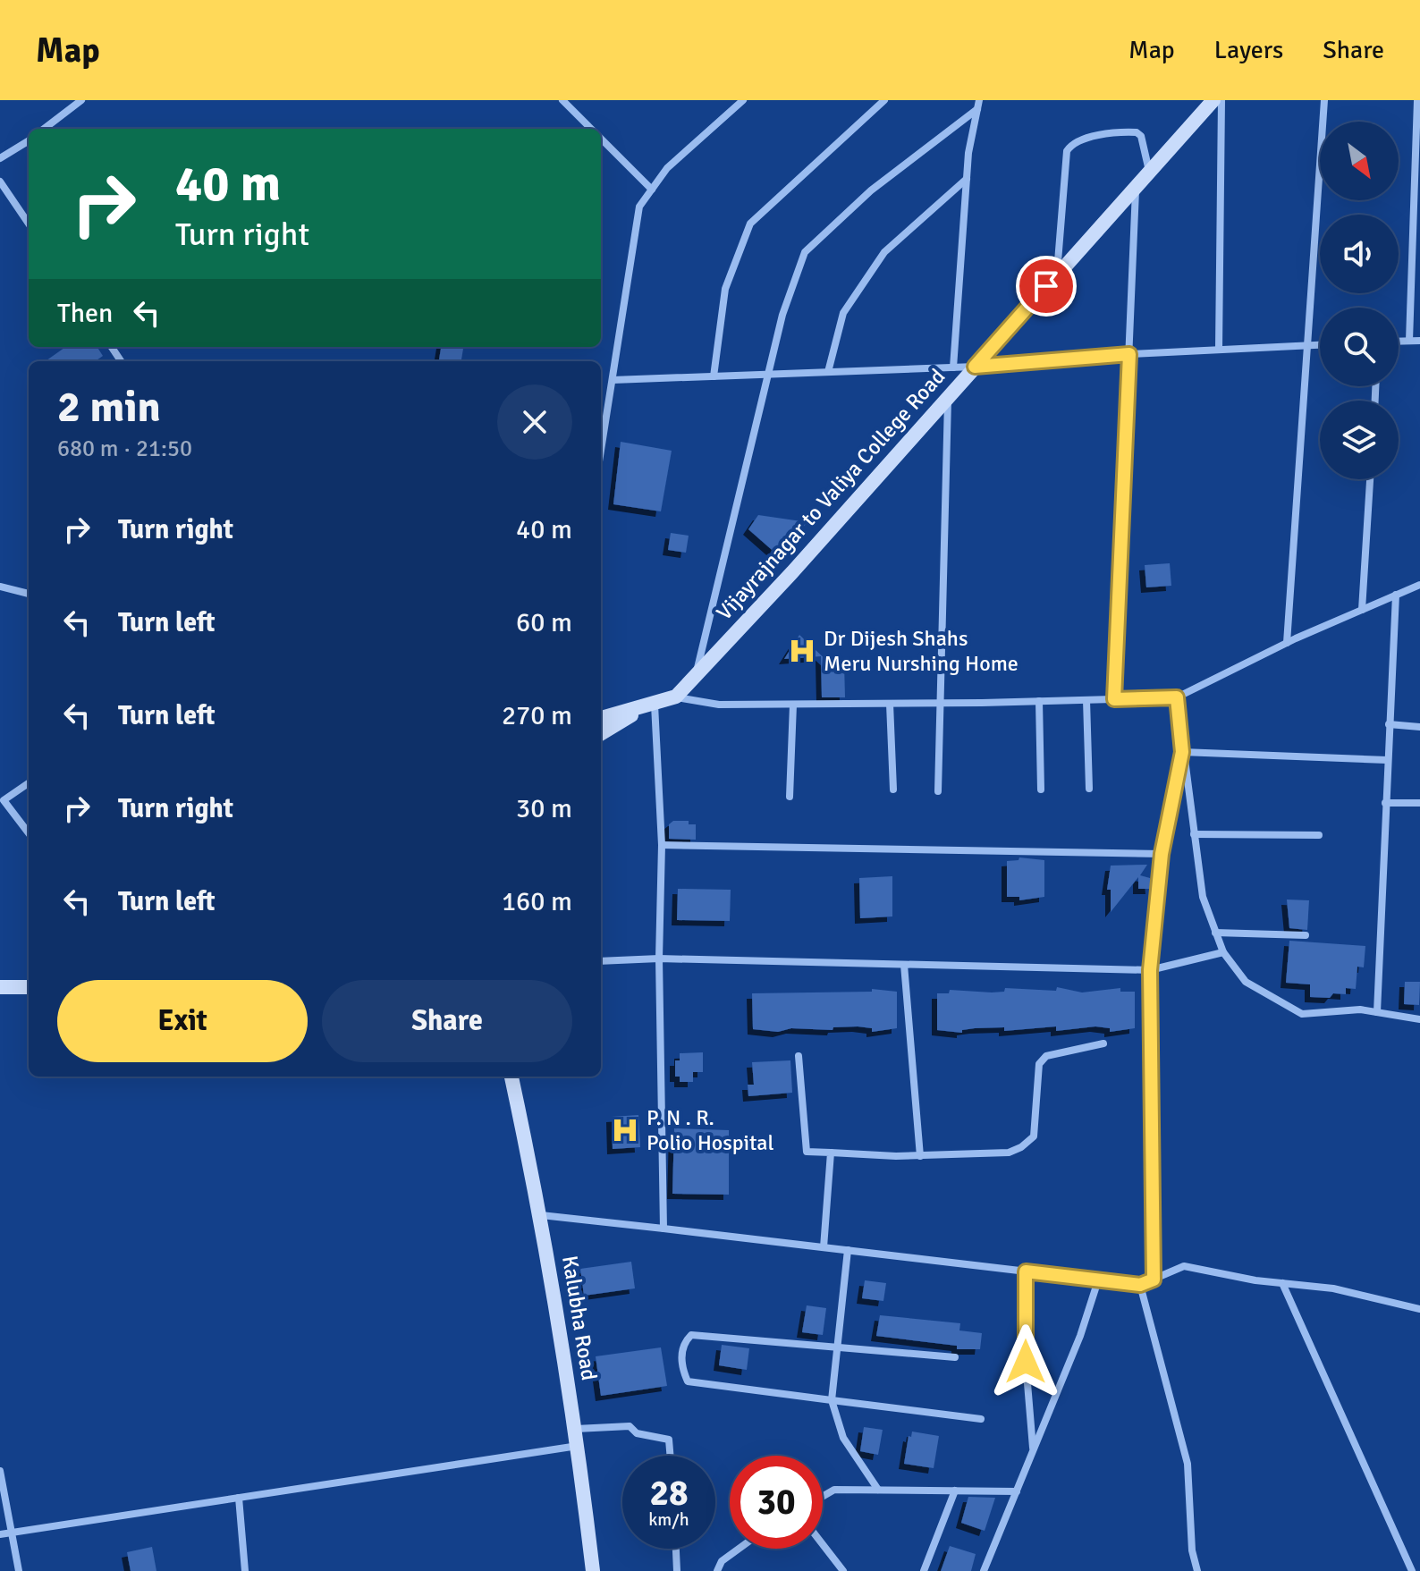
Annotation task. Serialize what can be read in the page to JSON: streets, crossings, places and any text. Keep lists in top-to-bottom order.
{
  "streets": {
    "street": ["Vijayrajnagar to Valiya College Road", "Kalubha Road"]
  },
  "places": {
    "hospital": ["Dr Dijesh Shahs Meru Nurshing Home", "P. N . R. Polio Hospital"]
  },
  "north": "bottom right",
  "page": {
    "header": "Map",
    "nav": ["Map", "Layers", "Share"],
    "turn": ["40 m", "Turn right"],
    "then": "Then",
    "heading": ["2 min", "680 m · 21:50"],
    "list": [
      {
        "name": "Turn right",
        "value": "40 m"
      },
      {
        "name": "Turn left",
        "value": "60 m"
      },
      {
        "name": "Turn left",
        "value": "270 m"
      },
      {
        "name": "Turn right",
        "value": "30 m"
      },
      {
        "name": "Turn left",
        "value": "160 m"
      }
    ],
    "buttons": ["Exit", "Share"],
    "speed": "28 km/h",
    "limit": "30"
  }
}
